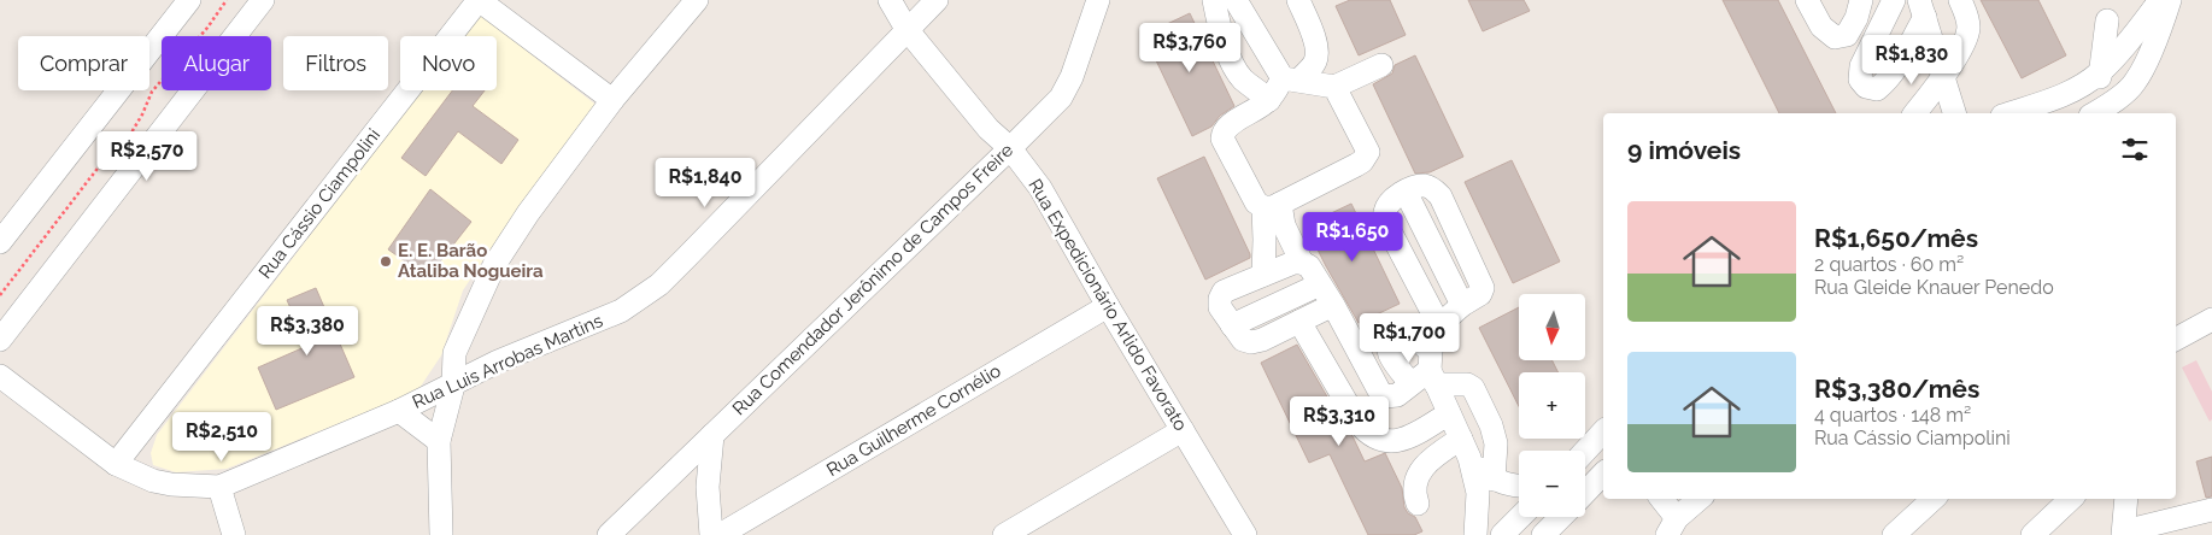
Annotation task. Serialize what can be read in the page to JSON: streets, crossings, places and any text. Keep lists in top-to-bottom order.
{
  "streets": {
    "street": [
      "Rua Cássio Ciampolini",
      "Rua Comendador Jerônimo de Campos Freire",
      "Rua Expedicionário Arlido Favorato",
      "Rua Luis Arrobas Martins",
      "Rua Guilherme Cornélio"
    ]
  },
  "crossings": [
    ["Rua Cássio Ciampolini", "Rua Luis Arrobas Martins"],
    ["Rua Comendador Jerônimo de Campos Freire", "Rua Expedicionário Arlido Favorato"],
    ["Rua Expedicionário Arlido Favorato", "Rua Luis Arrobas Martins"],
    ["Rua Expedicionário Arlido Favorato", "Rua Guilherme Cornélio"]
  ],
  "places": ["E. E. Barão Ataliba Nogueira"],
  "north": "bottom",
  "page": {
    "price": [
      "R$3,760",
      "R$1,830",
      "R$2,570",
      "R$1,840",
      "R$1,650",
      "R$3,380",
      "R$1,700",
      "R$3,310",
      "R$2,510"
    ],
    "chip": [
      "Comprar",
      "Alugar",
      "Filtros",
      "Novo"
    ],
    "heading": "9 imóveis",
    "list": [
      {
        "name": "R$1,650/mês",
        "note": "2 quartos · 60 m² · Rua Gleide Knauer Penedo"
      },
      {
        "name": "R$3,380/mês",
        "note": "4 quartos · 148 m² · Rua Cássio Ciampolini"
      }
    ],
    "map_buttons": ["+", "−"]
  }
}
